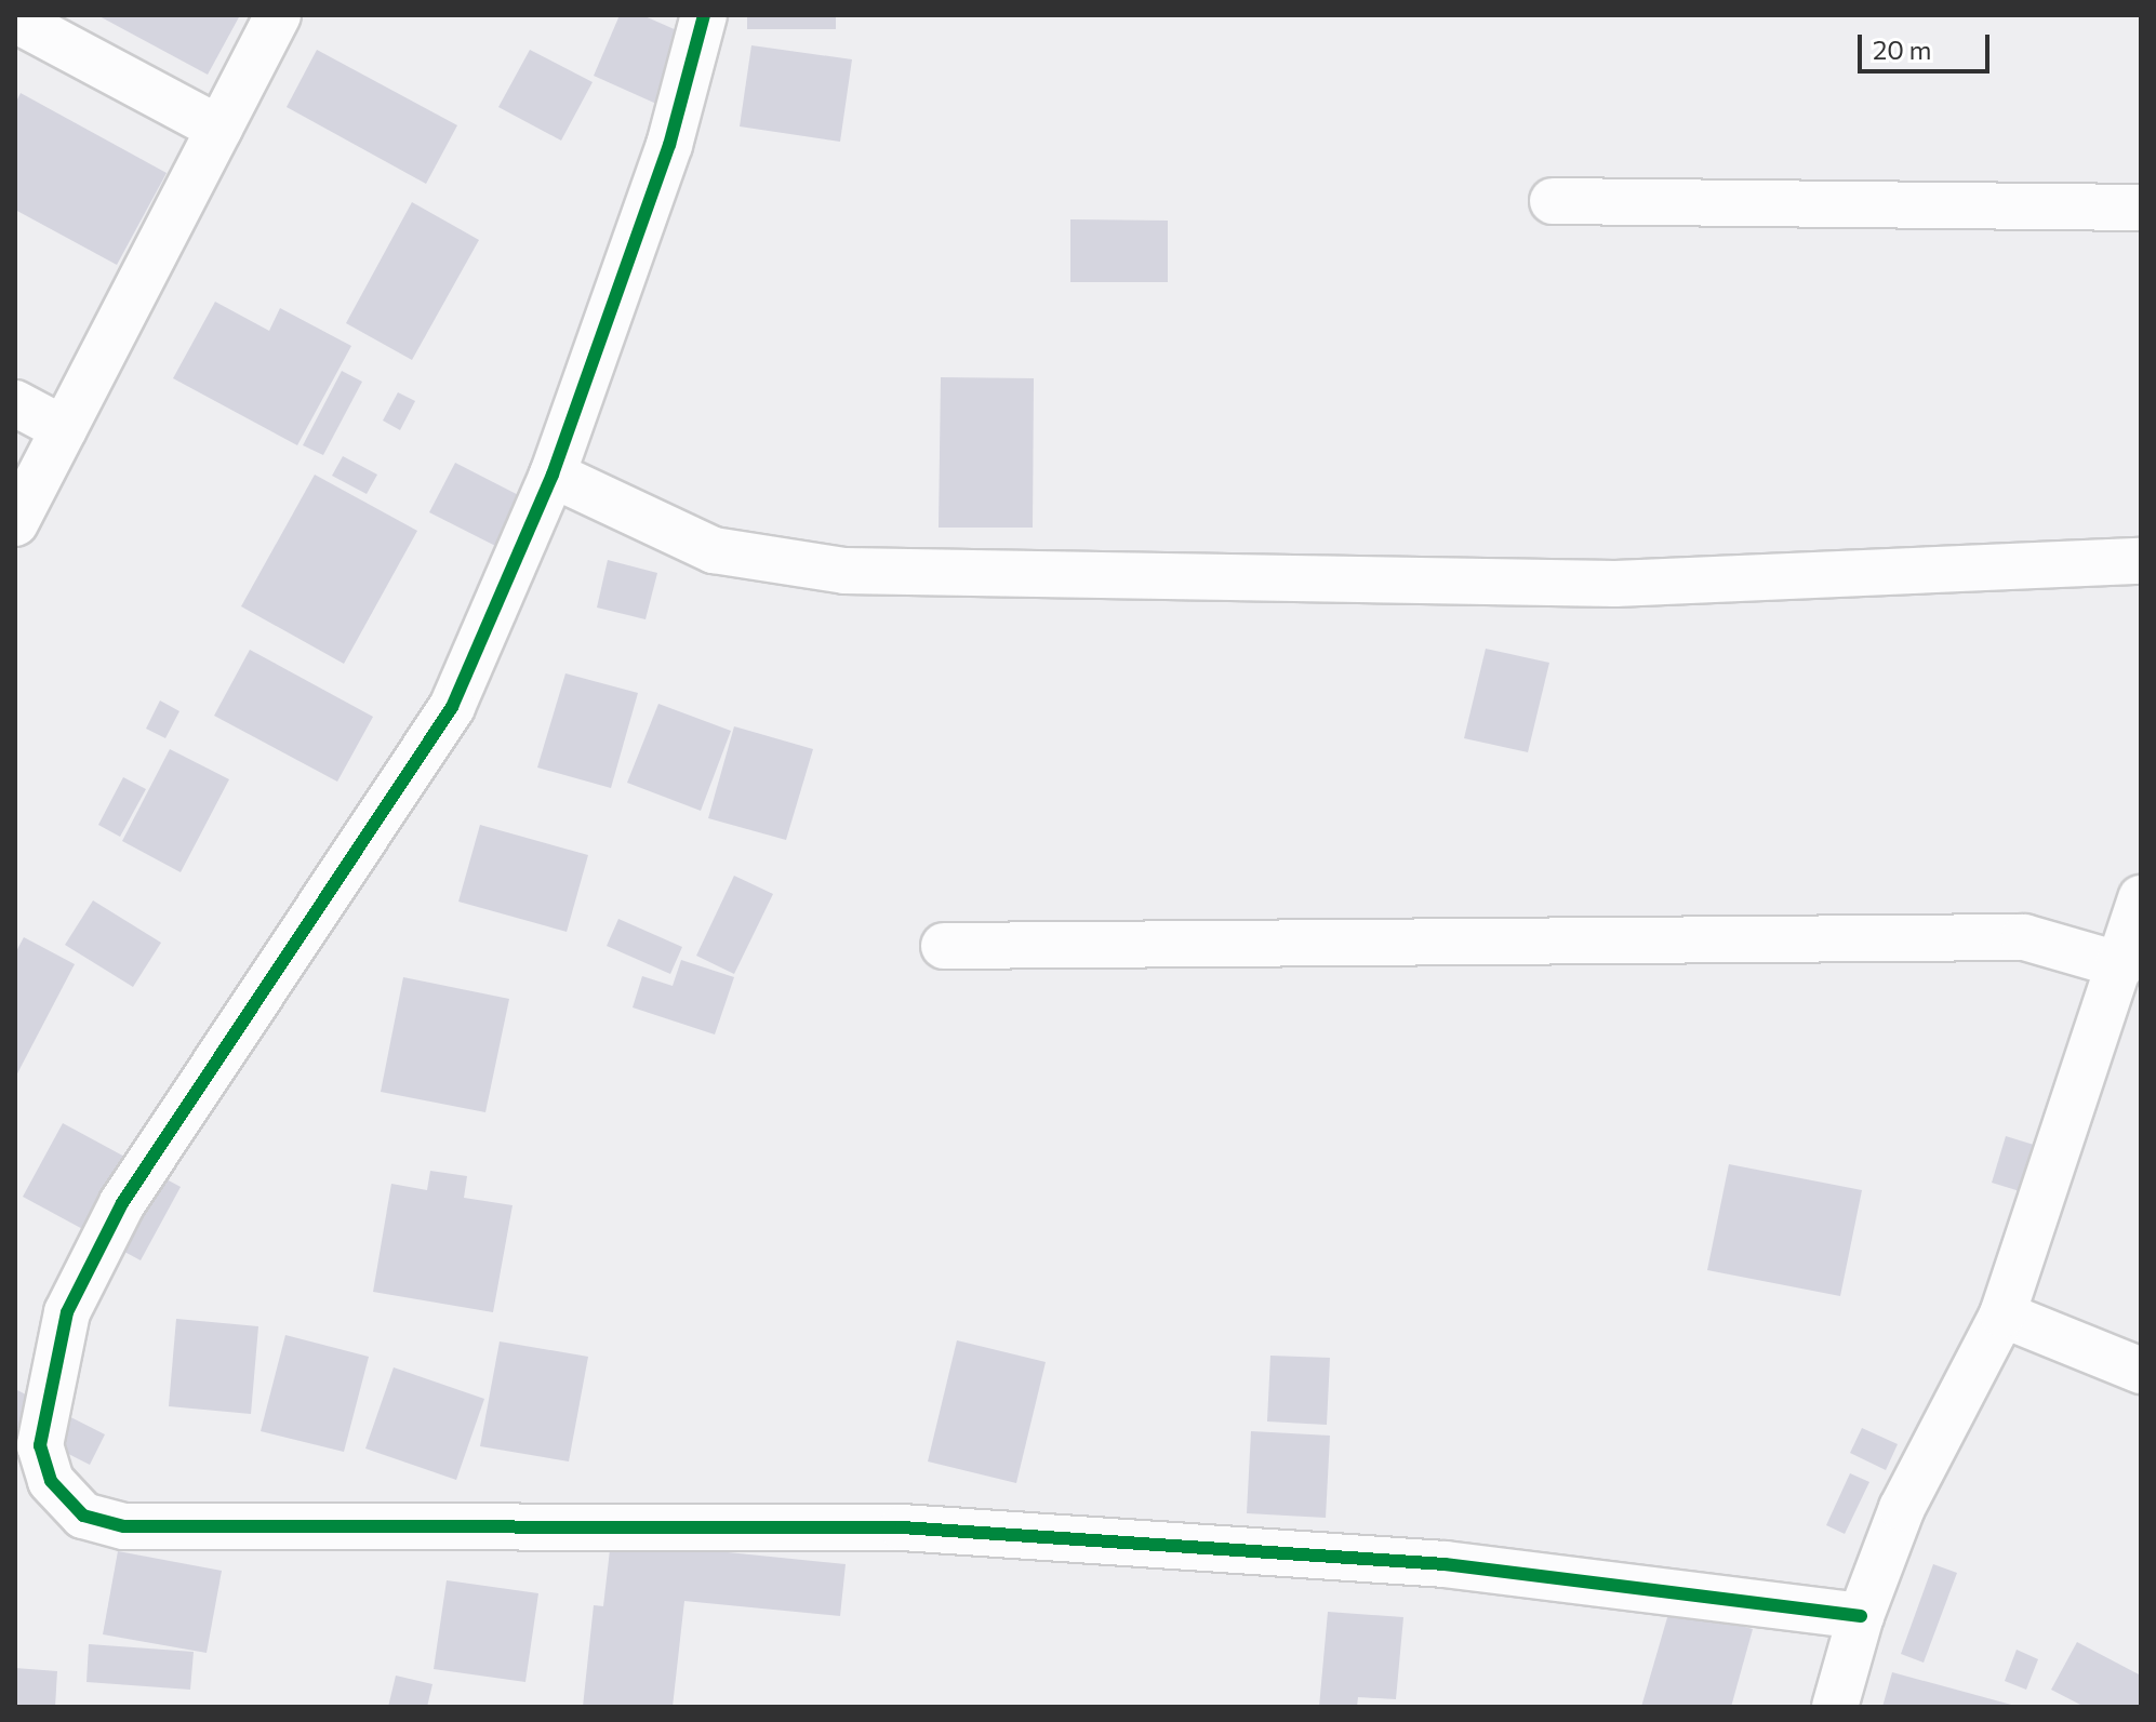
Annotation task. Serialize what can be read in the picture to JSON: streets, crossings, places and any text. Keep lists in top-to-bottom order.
{
  "scale_bar": "20 m"
}
